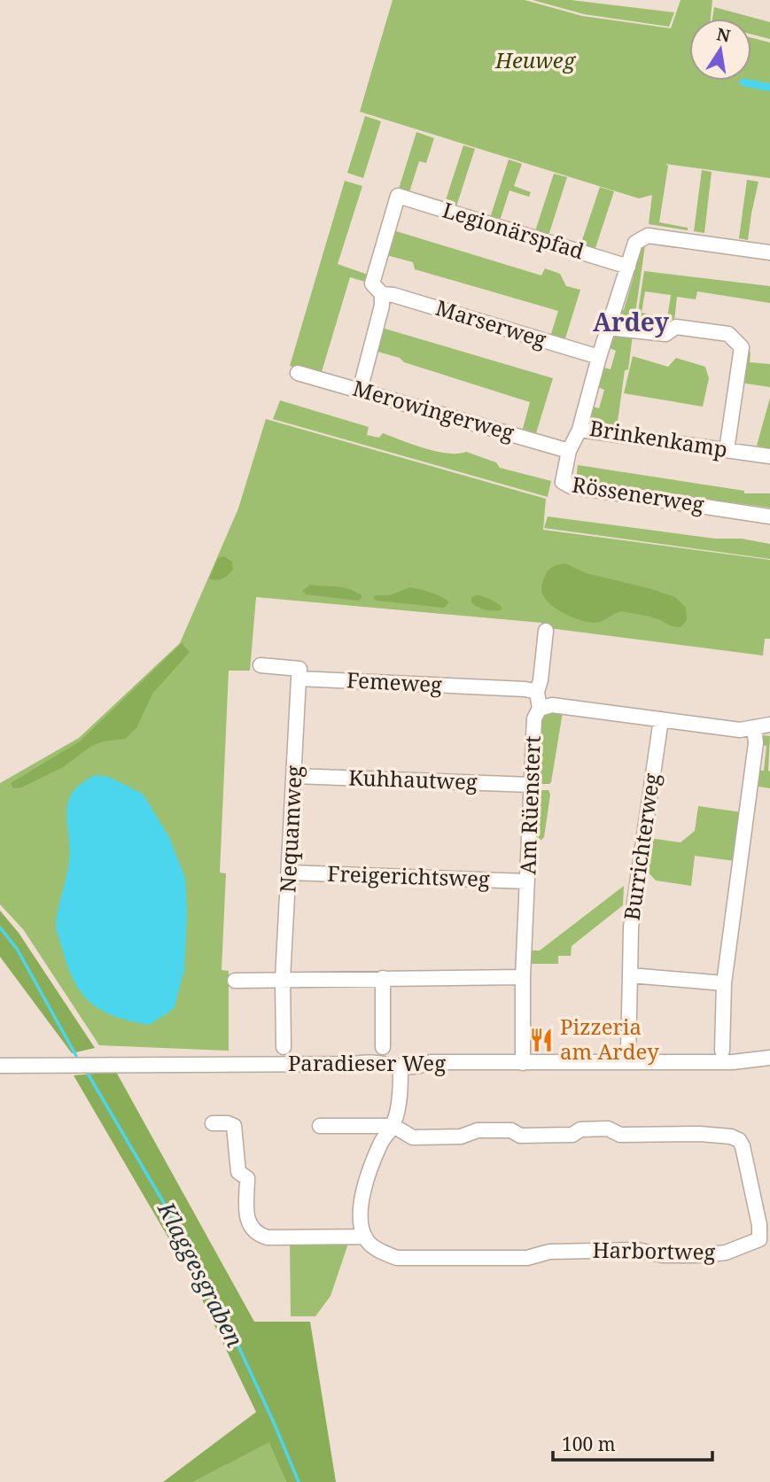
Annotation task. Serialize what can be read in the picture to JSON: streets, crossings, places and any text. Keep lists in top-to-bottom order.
{
  "streets": {
    "street": [
      "Legionärspfad",
      "Marserweg",
      "Merowingerweg",
      "Brinkenkamp",
      "Rössenerweg",
      "Femeweg",
      "Kuhhautweg",
      "Am Rüenstert",
      "Nequamweg",
      "Burrichterweg",
      "Freigerichtsweg",
      "Paradieser Weg",
      "Harbortweg"
    ]
  },
  "crossings": [
    ["Legionärspfad", "Marserweg"],
    ["Legionärspfad", "Brinkenkamp"],
    ["Marserweg", "Brinkenkamp"],
    ["Merowingerweg", "Rössenerweg"],
    ["Brinkenkamp", "Rössenerweg"],
    ["Femeweg", "Nequamweg"],
    ["Kuhhautweg", "Am Rüenstert"],
    ["Kuhhautweg", "Nequamweg"],
    ["Am Rüenstert", "Burrichterweg"],
    ["Am Rüenstert", "Freigerichtsweg"],
    ["Am Rüenstert", "Paradieser Weg"],
    ["Nequamweg", "Freigerichtsweg"]
  ],
  "districts": ["Ardey"],
  "water": ["Klaggesgraben"],
  "parks": ["Heuweg"],
  "places": {
    "restaurant": ["Pizzeria am Ardey"]
  },
  "scale_bar": "100 m",
  "north": "top"
}
